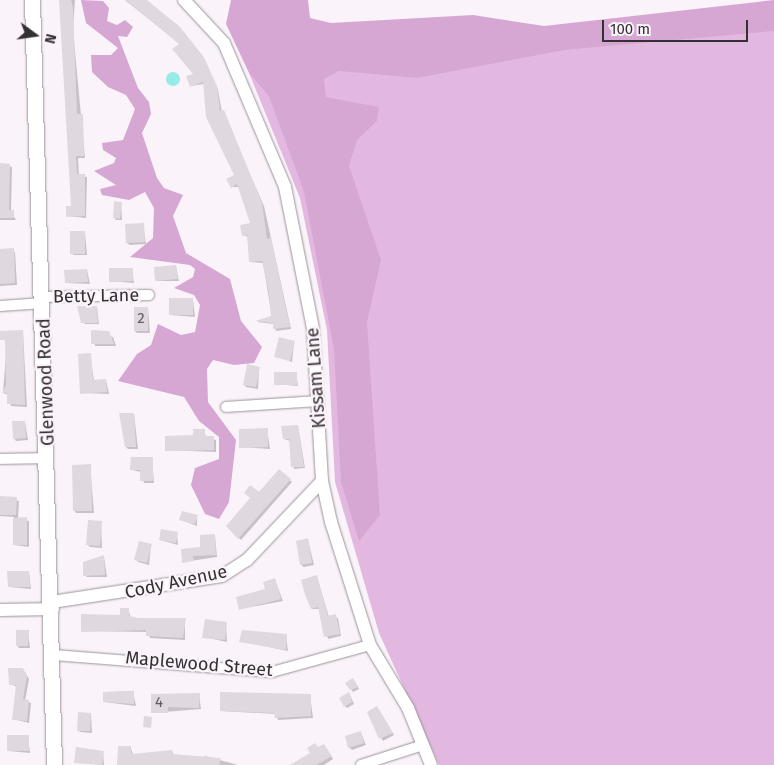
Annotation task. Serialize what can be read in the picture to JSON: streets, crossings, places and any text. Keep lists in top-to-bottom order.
{
  "streets": {
    "main road": ["Glenwood Road"],
    "street": [
      "Betty Lane",
      "Kissam Lane",
      "Cody Avenue",
      "Maplewood Street"
    ]
  },
  "crossings": [
    ["Betty Lane", "Glenwood Road"],
    ["Kissam Lane", "Cody Avenue"],
    ["Kissam Lane", "Maplewood Street"],
    ["Glenwood Road", "Cody Avenue"],
    ["Glenwood Road", "Maplewood Street"]
  ],
  "house_numbers": ["2", "4"],
  "scale_bar": "100 m",
  "north": "right"
}
